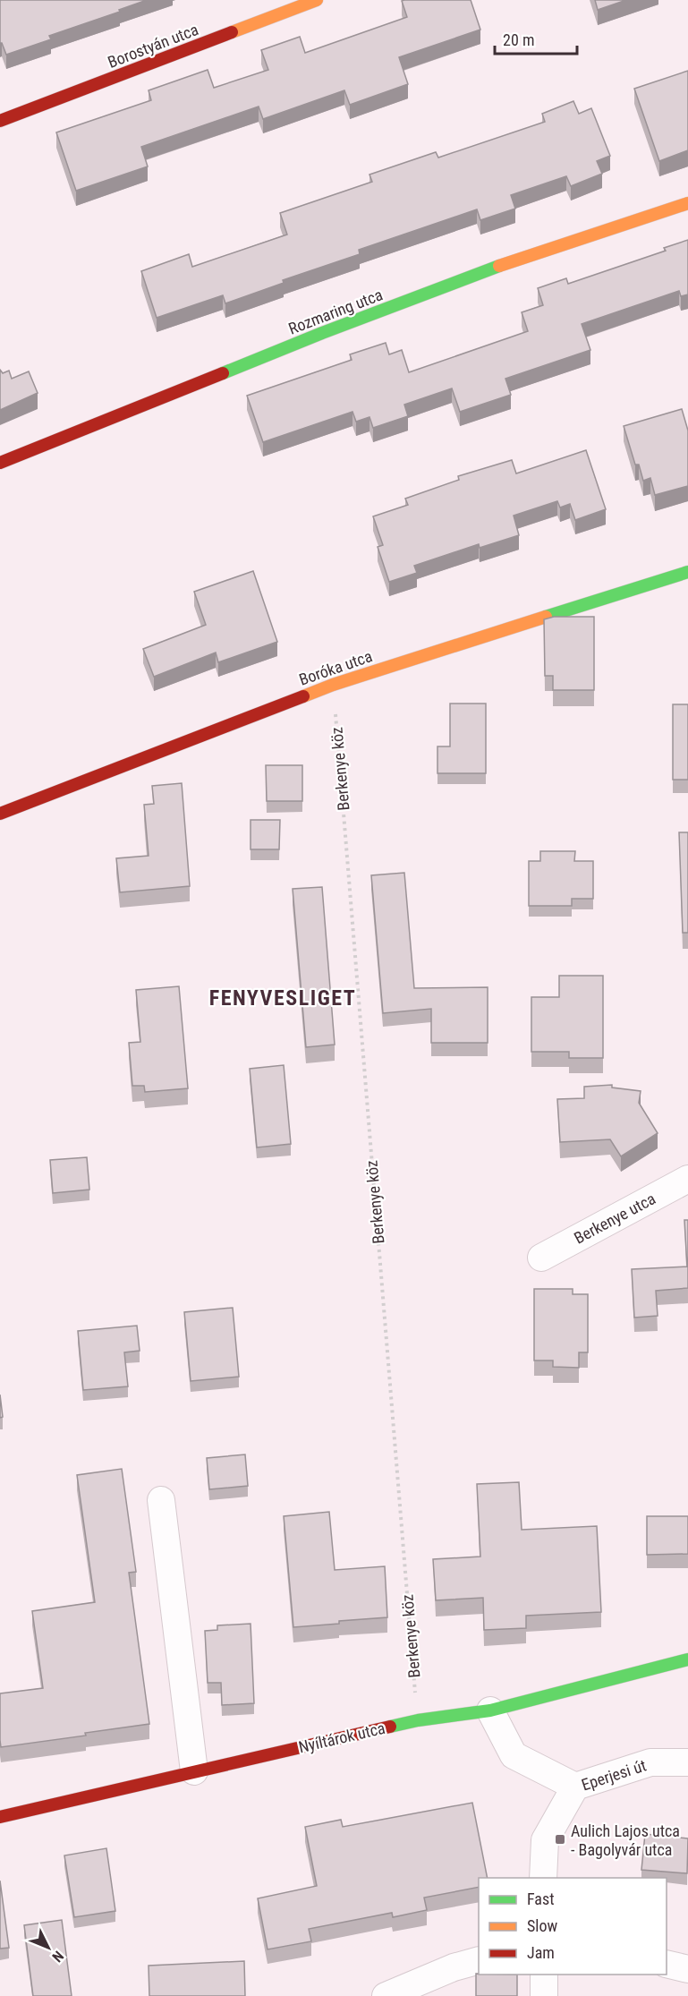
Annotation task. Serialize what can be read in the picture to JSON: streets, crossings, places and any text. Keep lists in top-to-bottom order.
{
  "streets": {
    "street": [
      "Borostyán utca",
      "Rozmaring utca",
      "Boróka utca",
      "Berkenye utca",
      "Nyíltárok utca",
      "Eperjesi út"
    ],
    "path": ["Berkenye köz"]
  },
  "crossings": [
    ["Boróka utca", "Berkenye köz"],
    ["Berkenye köz", "Nyíltárok utca"]
  ],
  "districts": ["FENYVESLIGET"],
  "places": {
    "transit": ["Aulich Lajos utca - Bagolyvár utca"]
  },
  "legend": ["Fast", "Slow", "Jam"],
  "scale_bar": "20 m",
  "north": "bottom right"
}
